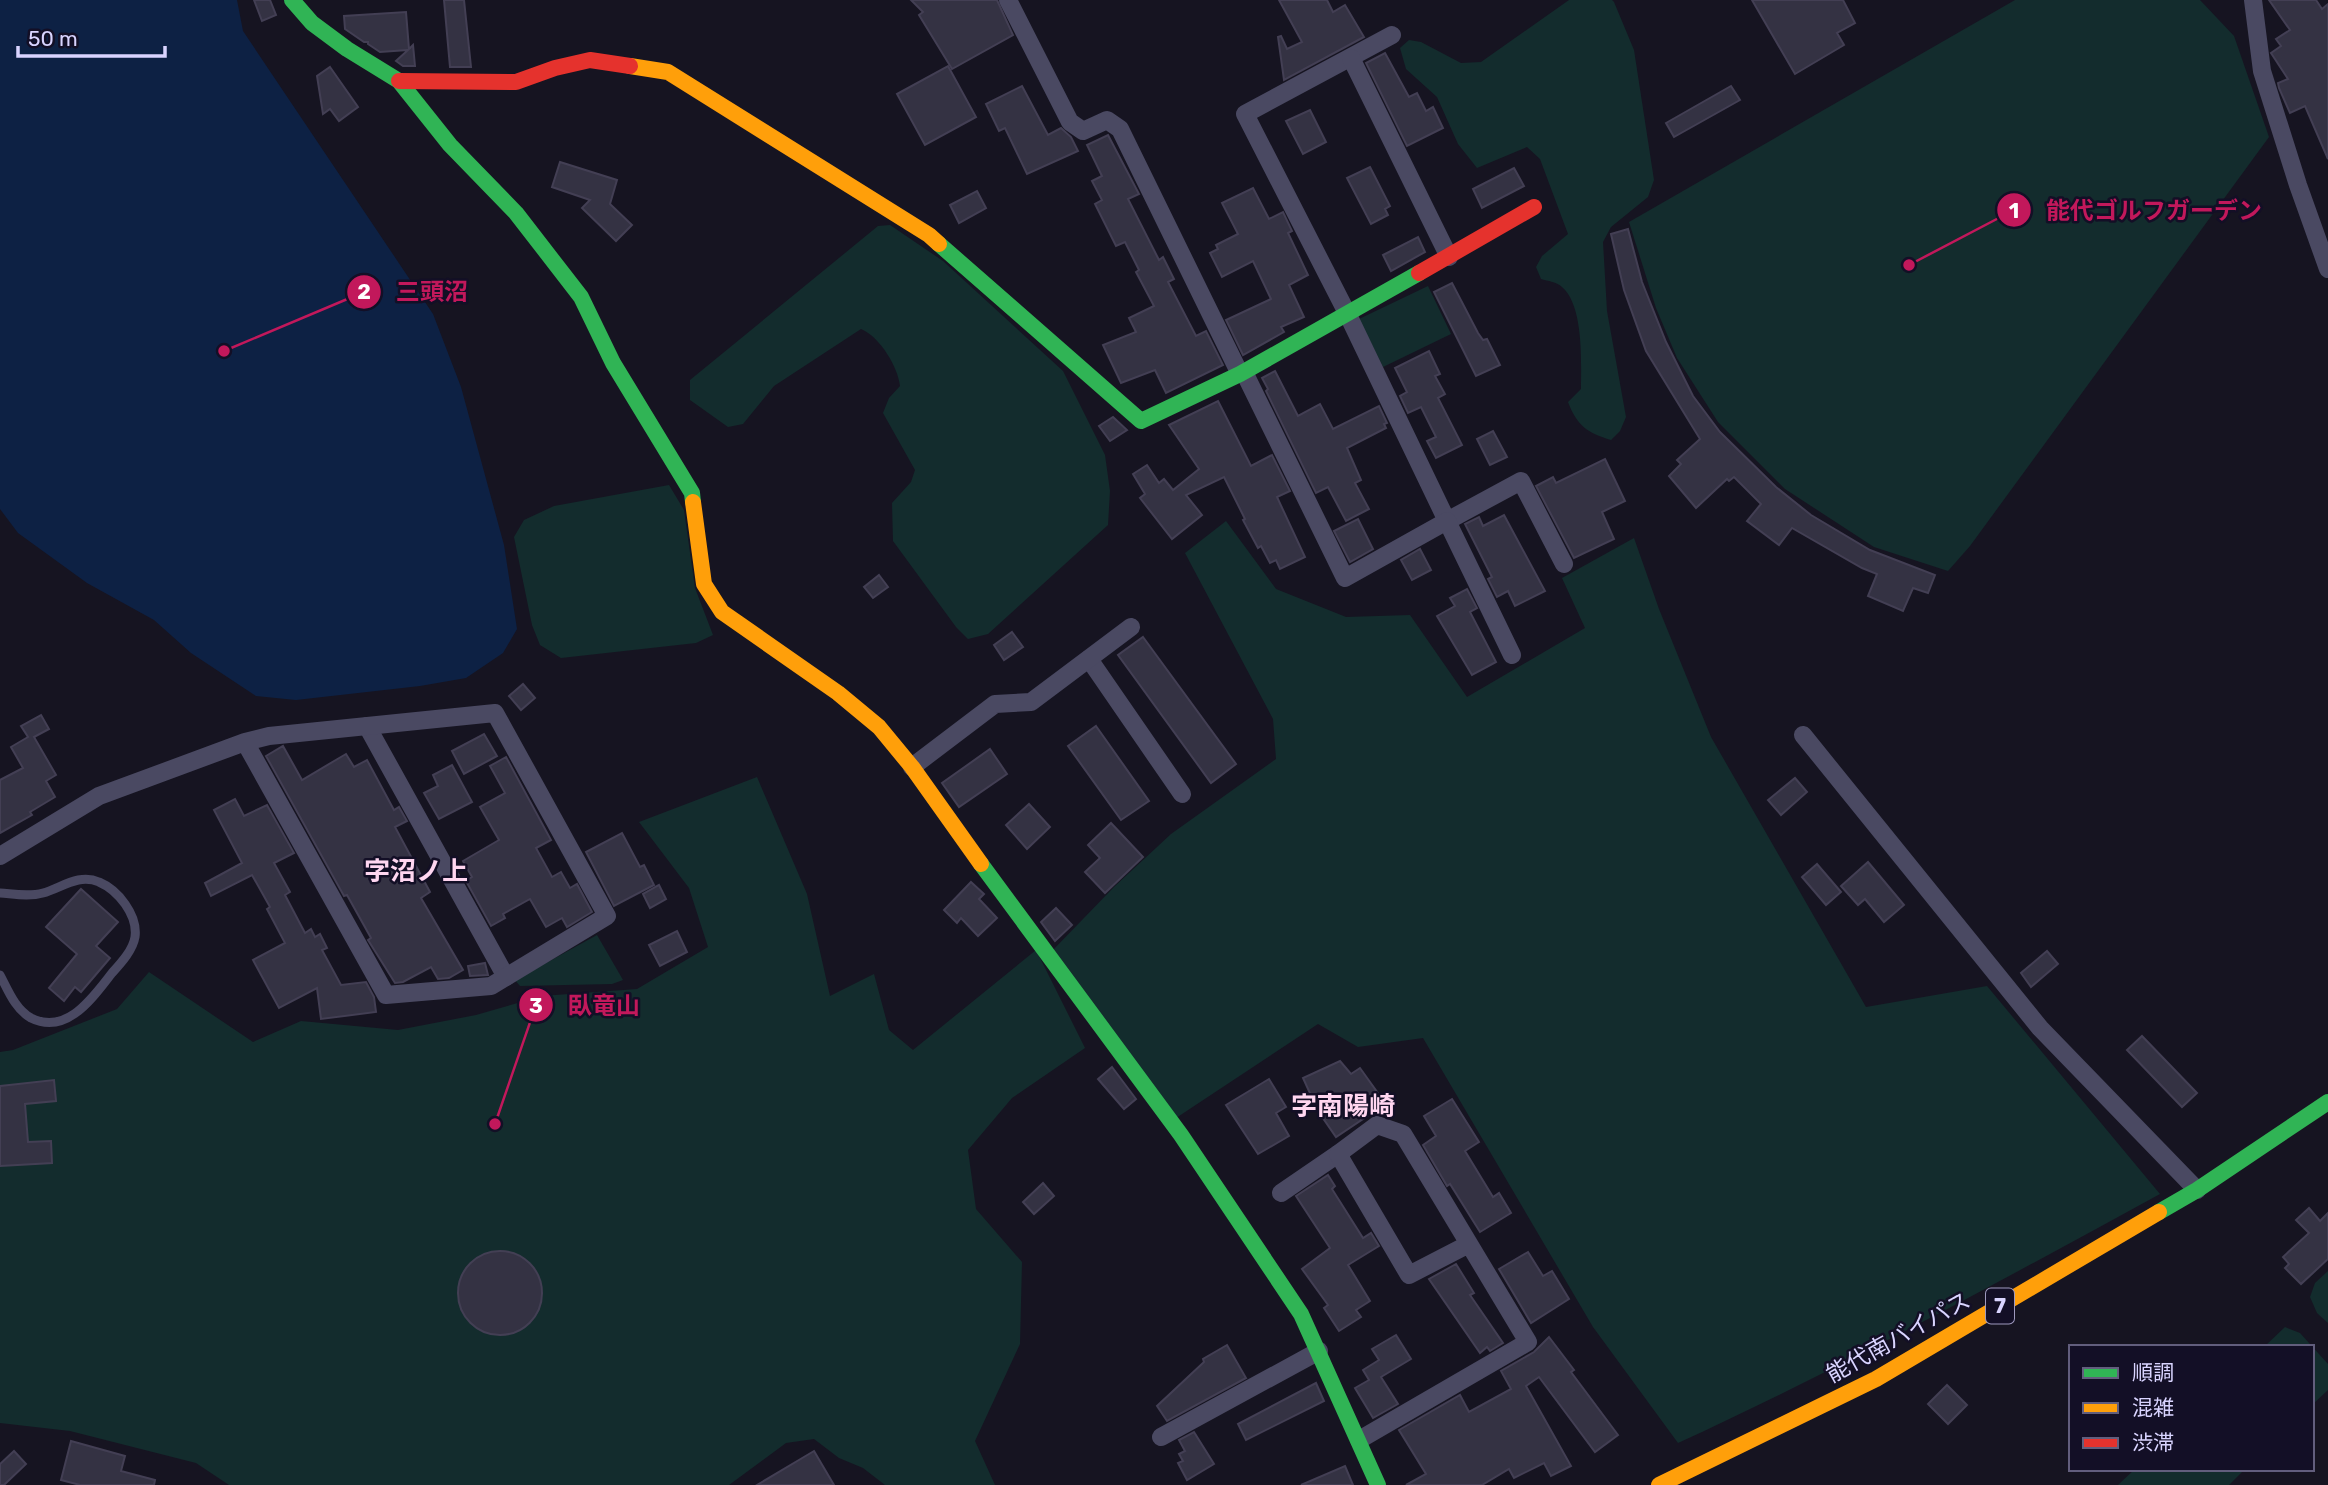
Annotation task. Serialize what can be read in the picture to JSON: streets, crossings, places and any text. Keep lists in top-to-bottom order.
{
  "streets": {
    "main road": ["7", "能代南バイパス"]
  },
  "districts": ["字沼ノ上", "字南陽崎"],
  "places": ["能代ゴルフガーデン", "三頭沼", "臥竜山"],
  "legend": ["順調", "混雑", "渋滞"],
  "scale_bar": "50 m"
}
